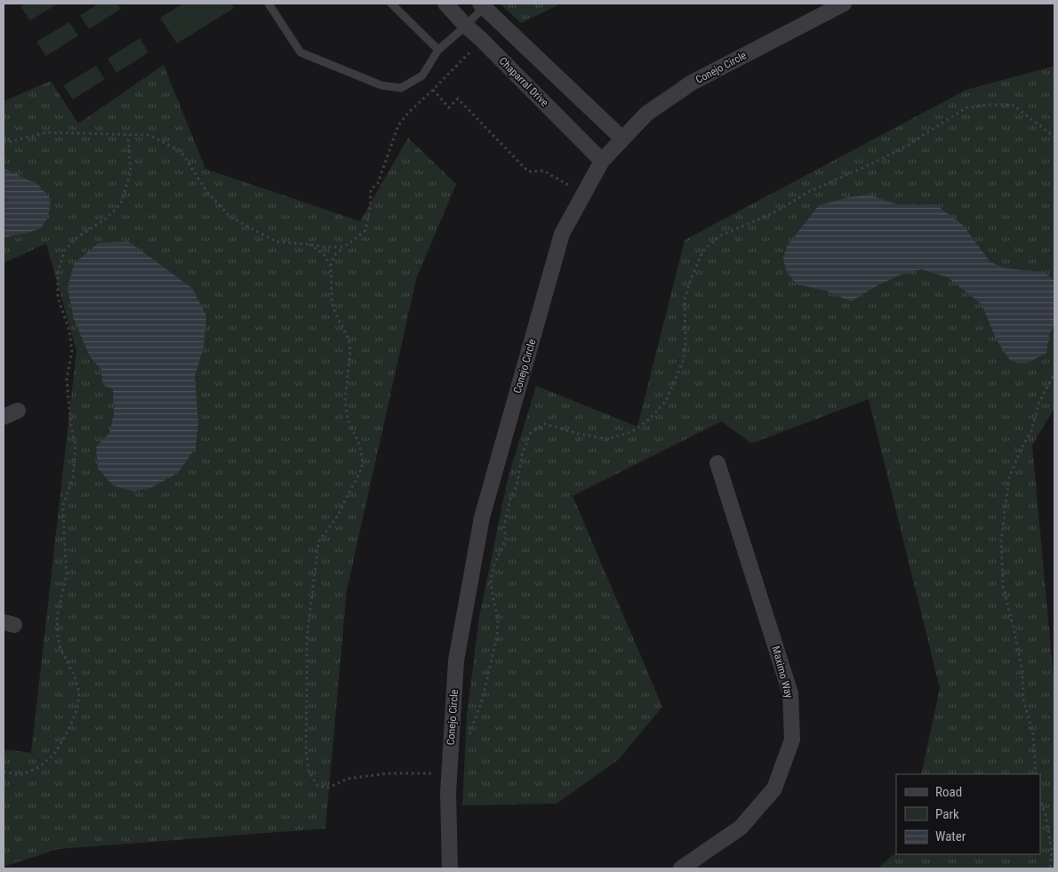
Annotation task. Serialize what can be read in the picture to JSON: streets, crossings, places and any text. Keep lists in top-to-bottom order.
{
  "streets": {
    "street": ["Conejo Circle", "Chaparral Drive", "Maximo Way"]
  },
  "crossings": [
    ["Conejo Circle", "Chaparral Drive"]
  ],
  "legend": ["Road", "Park", "Water"]
}
